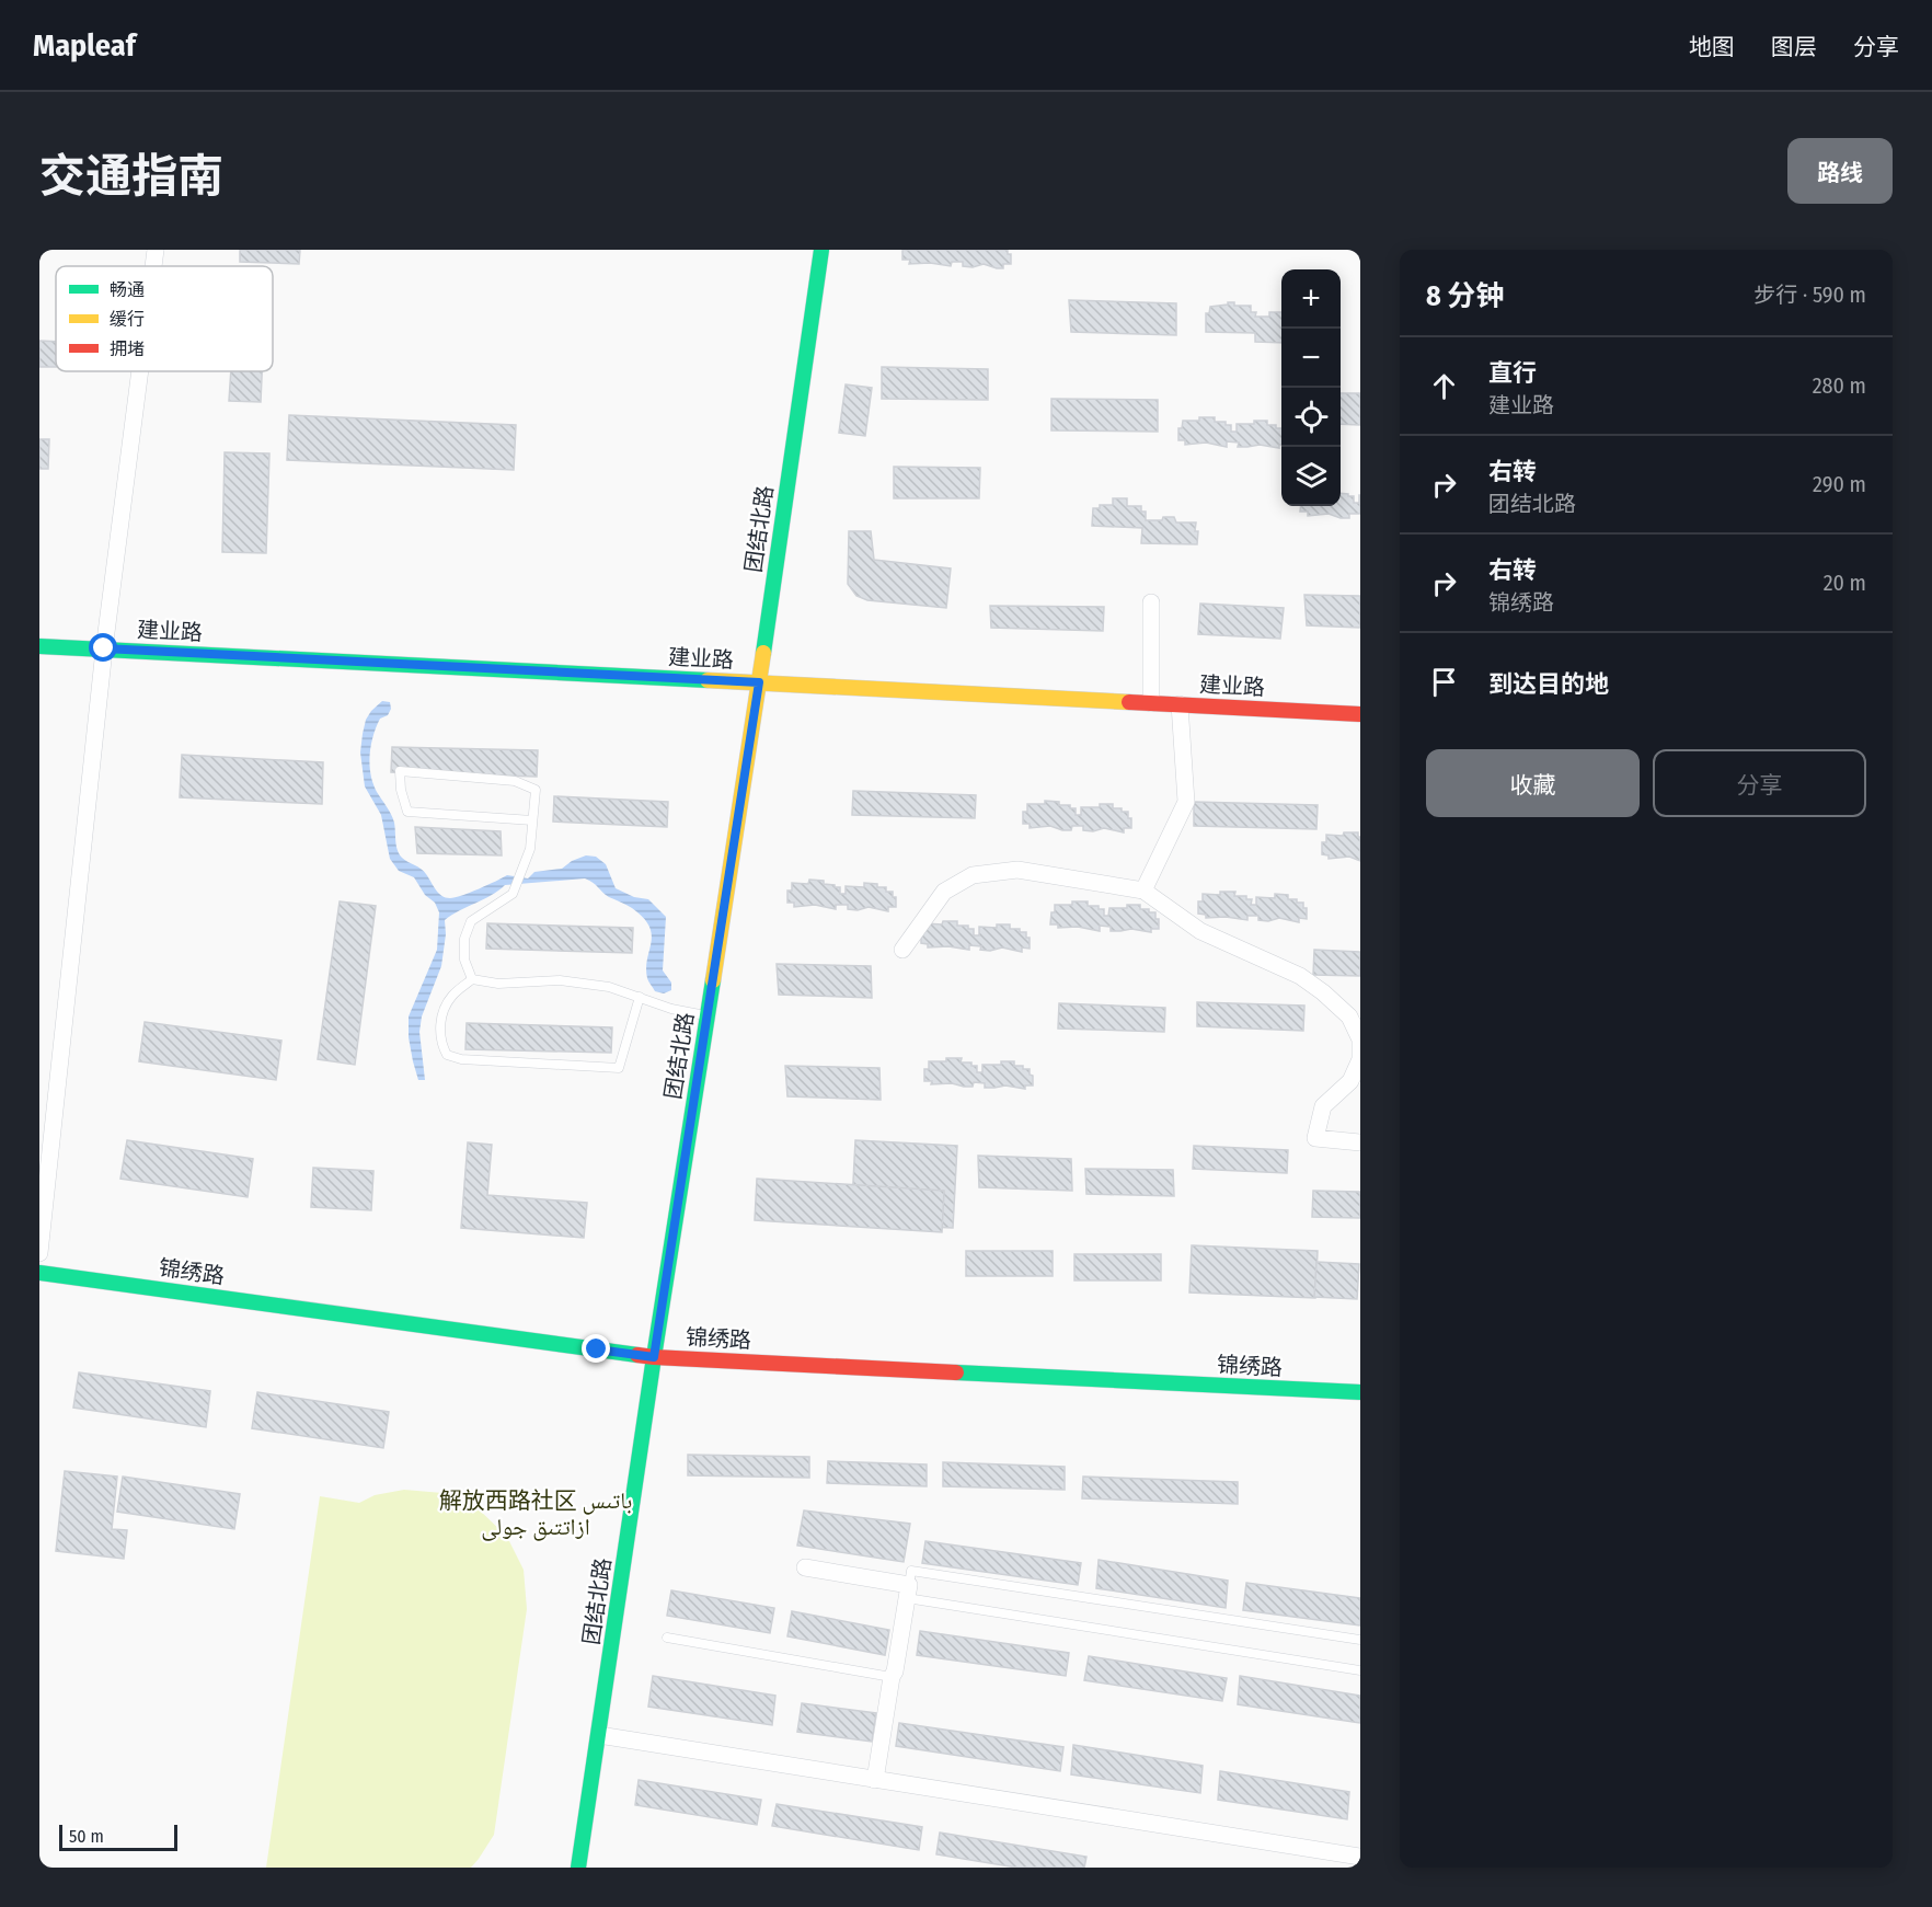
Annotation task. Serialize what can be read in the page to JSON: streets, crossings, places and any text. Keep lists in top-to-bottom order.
{
  "streets": {
    "street": ["团结北路", "建业路", "锦绣路"]
  },
  "crossings": [
    ["团结北路", "建业路"],
    ["团结北路", "锦绣路"]
  ],
  "districts": ["解放西路社区 باتىس ازاتتىق جولى"],
  "legend": ["畅通", "缓行", "拥堵"],
  "scale_bar": "50 m",
  "page": {
    "header": "Mapleaf",
    "nav": ["地图", "图层", "分享"],
    "title": "交通指南",
    "buttons": [
      "路线",
      ["收藏", "分享"]
    ],
    "heading": ["8 分钟", "步行 · 590 m"],
    "map_buttons": ["+", "−"],
    "list": [
      ["直行", "建业路", "280 m"],
      ["右转", "团结北路", "290 m"],
      ["右转", "锦绣路", "20 m"],
      "到达目的地"
    ],
    "scale": "50 m"
  }
}
